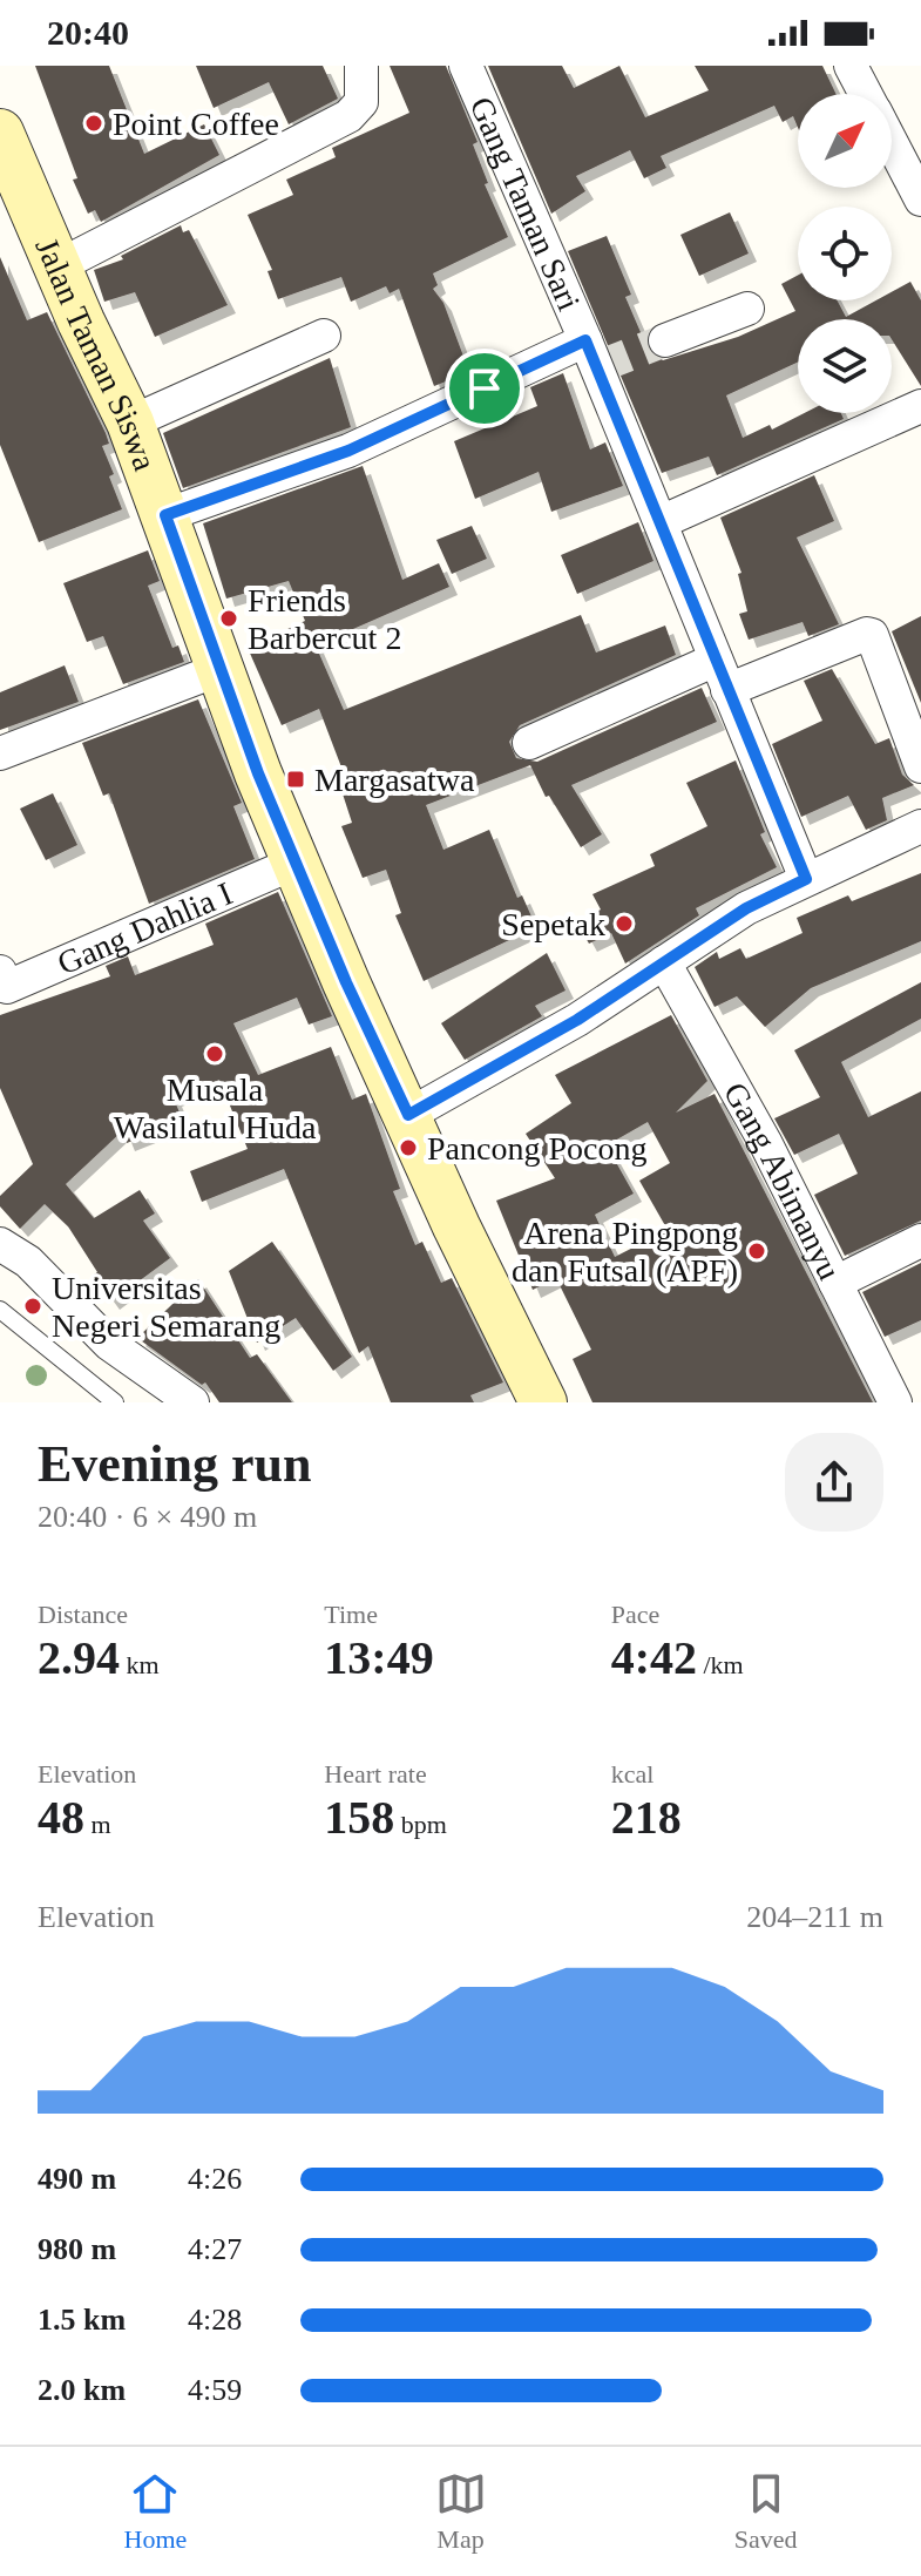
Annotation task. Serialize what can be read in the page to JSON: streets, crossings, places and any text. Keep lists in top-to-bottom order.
{
  "streets": {
    "main road": ["Jalan Taman Siswa"],
    "street": ["Gang Taman Sari", "Gang Dahlia I", "Gang Abimanyu"]
  },
  "crossings": [
    ["Gang Taman Sari", "Jalan Taman Siswa"],
    ["Jalan Taman Siswa", "Gang Dahlia I"]
  ],
  "places": {
    "other": [
      "Point Coffee",
      "Friends Barbercut 2",
      "Sepetak",
      "Musala Wasilatul Huda",
      "Pancong Pocong",
      "Arena Pingpong dan Futsal (APF)",
      "Universitas Negeri Semarang"
    ],
    "transit": ["Margasatwa"]
  },
  "north": "top right",
  "page": {
    "status": "20:40",
    "heading": ["Evening run", "20:40 · 6 × 490 m"],
    "stats": [
      ["Distance", "2.94 km"],
      ["Time", "13:49"],
      ["Pace", "4:42 /km"],
      ["Elevation", "48 m"],
      ["Heart rate", "158 bpm"],
      ["kcal", "218"]
    ],
    "chart": ["Elevation", "204–211 m"],
    "list": [
      {
        "name": "490 m",
        "note": "4:26"
      },
      {
        "name": "980 m",
        "note": "4:27"
      },
      {
        "name": "1.5 km",
        "note": "4:28"
      },
      {
        "name": "2.0 km",
        "note": "4:59"
      }
    ],
    "tabs": ["Home", "Map", "Saved"]
  }
}
